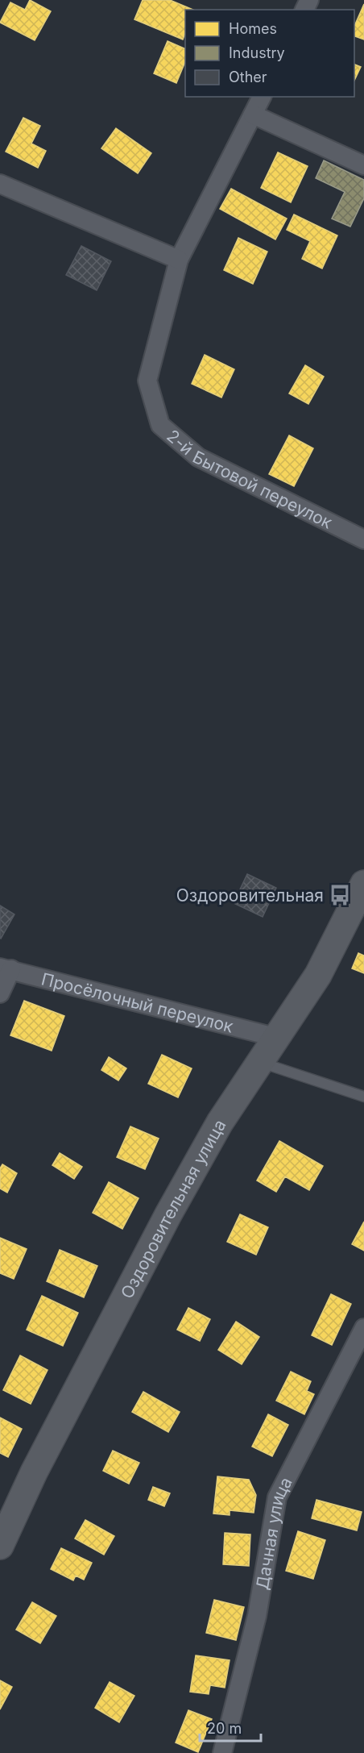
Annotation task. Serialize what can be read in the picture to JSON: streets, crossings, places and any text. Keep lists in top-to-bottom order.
{
  "streets": {
    "street": [
      "2-й Бытовой переулок",
      "Просёлочный переулок",
      "Оздоровительная улица",
      "Дачная улица"
    ]
  },
  "crossings": [
    ["Просёлочный переулок", "Оздоровительная улица"]
  ],
  "places": {
    "bus stop": ["Оздоровительная"]
  },
  "legend": ["Homes", "Industry", "Other"],
  "scale_bar": "20 m"
}
